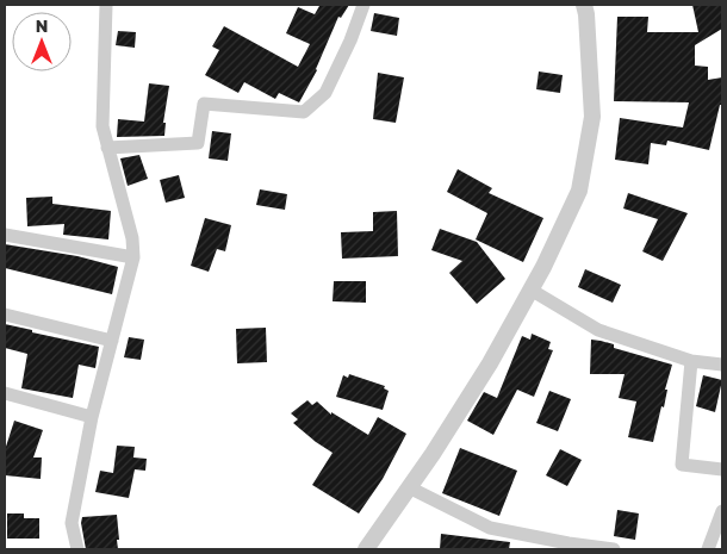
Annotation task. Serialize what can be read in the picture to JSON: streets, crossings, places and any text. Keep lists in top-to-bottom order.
{
  "north": "top"
}
